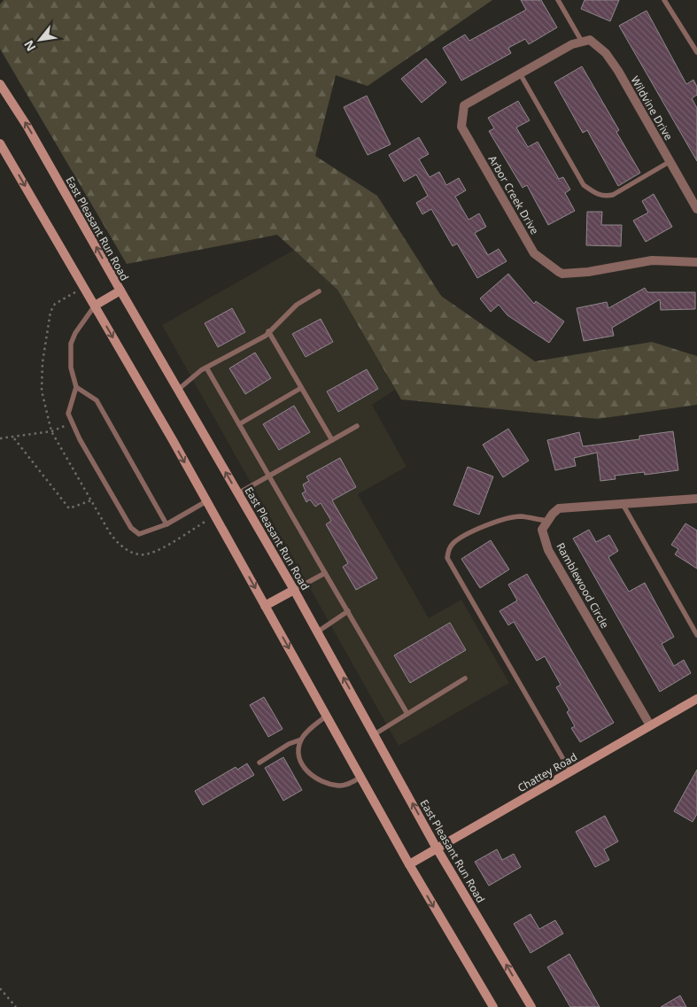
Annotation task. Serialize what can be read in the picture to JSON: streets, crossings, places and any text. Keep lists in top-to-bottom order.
{
  "streets": {
    "main road": ["East Pleasant Run Road", "Chattey Road"],
    "street": ["Wildvine Drive", "Arbor Creek Drive", "Ramblewood Circle"]
  },
  "crossings": [
    ["Wildvine Drive", "Arbor Creek Drive"],
    ["East Pleasant Run Road", "Chattey Road"],
    ["Ramblewood Circle", "Chattey Road"]
  ],
  "north": "bottom left"
}
